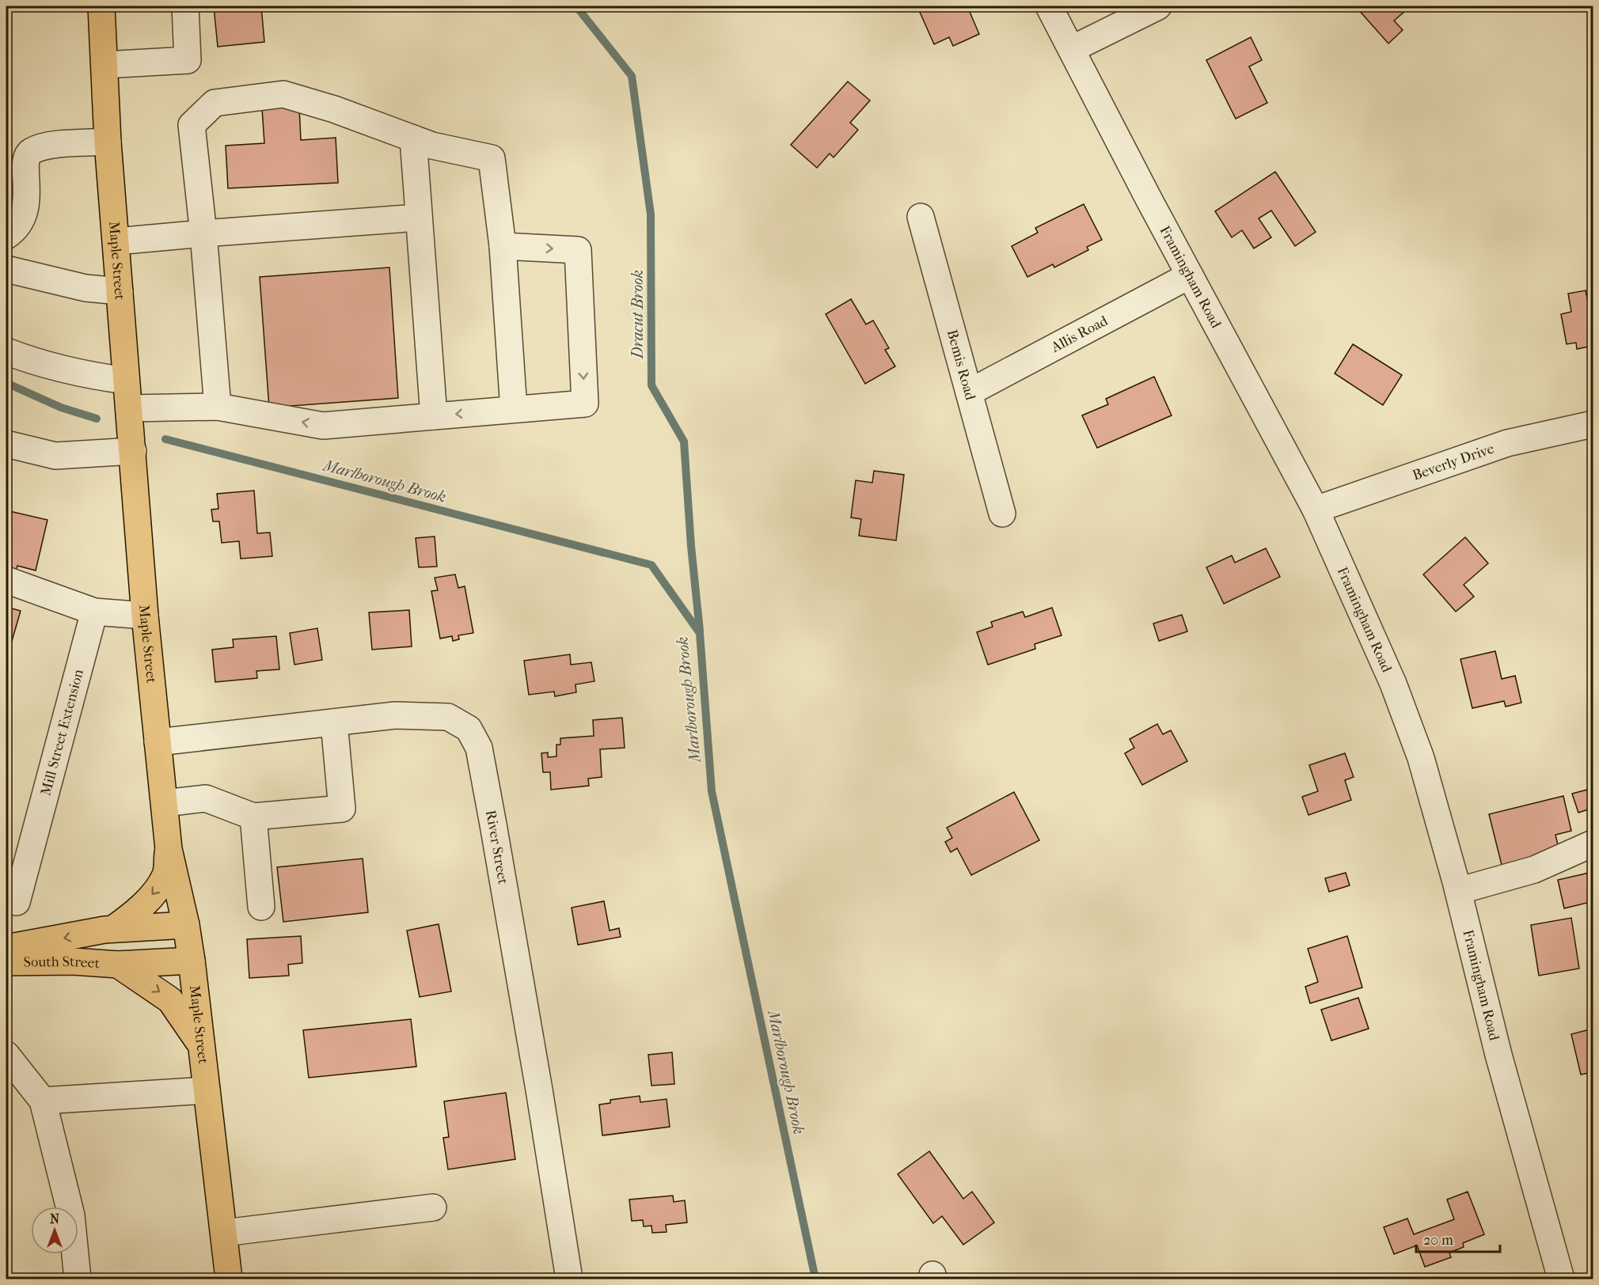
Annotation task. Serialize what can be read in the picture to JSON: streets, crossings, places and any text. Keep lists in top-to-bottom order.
{
  "streets": {
    "main road": ["Maple Street", "South Street"],
    "street": [
      "Framingham Road",
      "Allis Road",
      "Bemis Road",
      "Beverly Drive",
      "Mill Street Extension",
      "River Street"
    ]
  },
  "crossings": [
    ["Maple Street", "River Street"],
    ["Maple Street", "South Street"],
    ["Framingham Road", "Allis Road"],
    ["Framingham Road", "Beverly Drive"],
    ["Allis Road", "Bemis Road"]
  ],
  "water": ["Dracut Brook", "Marlborough Brook"],
  "scale_bar": "20 m",
  "north": "top"
}
